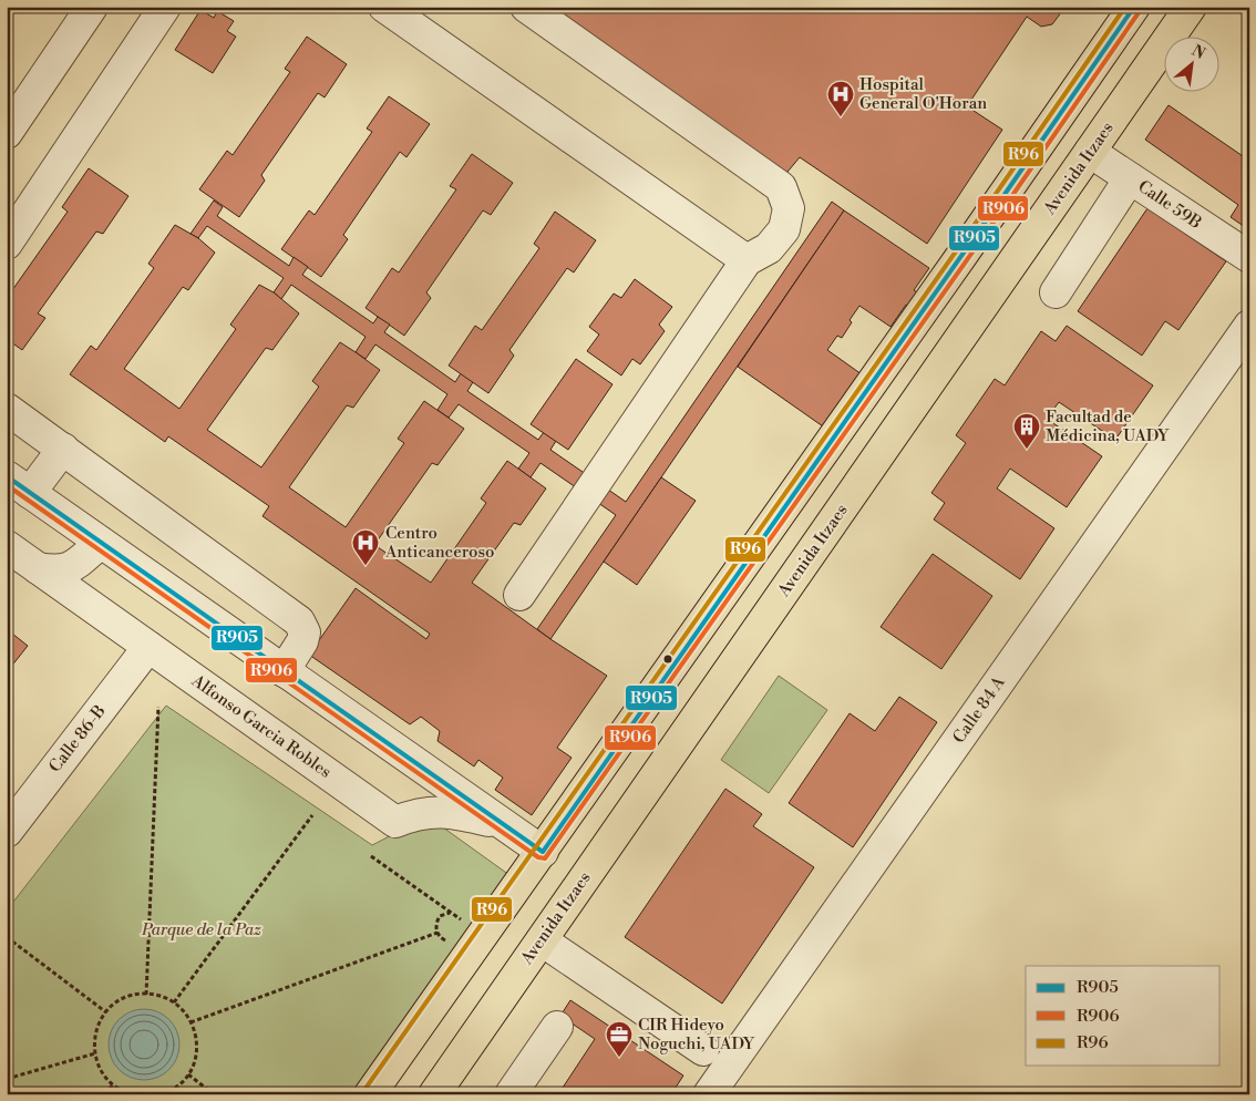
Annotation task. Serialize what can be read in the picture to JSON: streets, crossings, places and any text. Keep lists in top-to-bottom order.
{
  "streets": {
    "main road": ["Avenida Itzaes"],
    "street": [
      "Calle 59B",
      "Calle 84 A",
      "Alfonso Garcia Robles",
      "Calle 86-B"
    ]
  },
  "crossings": [
    ["Avenida Itzaes", "Calle 59B"],
    ["Alfonso Garcia Robles", "Calle 86-B"]
  ],
  "parks": ["Parque de la Paz"],
  "places": {
    "hospital": ["Hospital General O'Horan", "Centro Anticanceroso"],
    "building": ["Facultad de Médicina, UADY"],
    "office": ["CIR Hideyo Noguchi, UADY"]
  },
  "lines": ["transit line R905", "transit line R96", "transit line R906"],
  "legend": ["R905", "R906", "R96"],
  "north": "top right"
}
